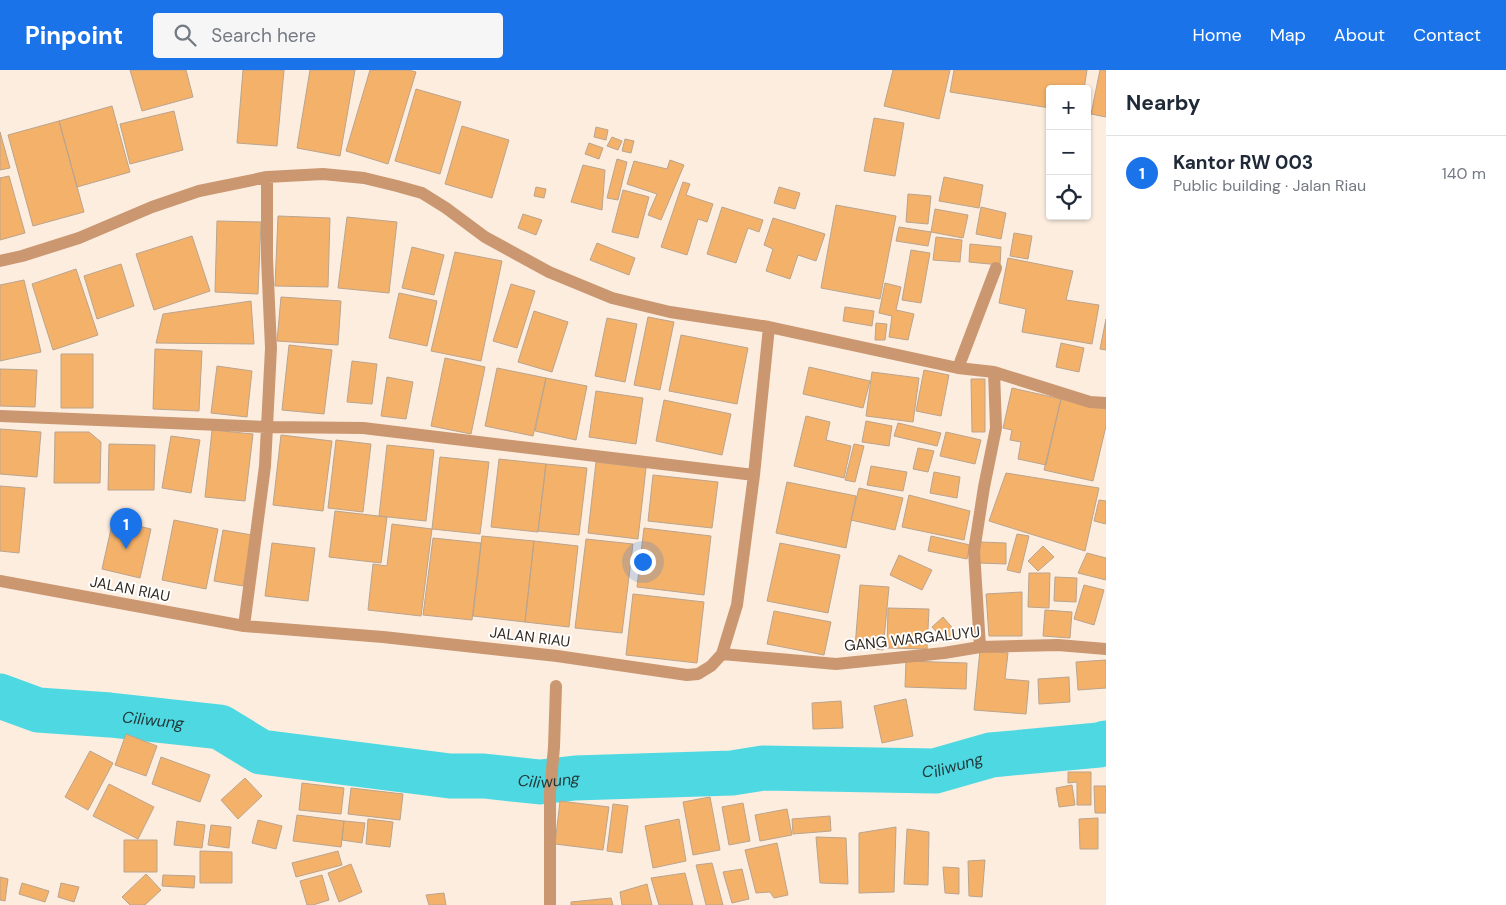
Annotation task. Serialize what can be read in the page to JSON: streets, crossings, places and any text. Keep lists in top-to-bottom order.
{
  "streets": {
    "street": ["JALAN RIAU", "GANG WARGALUYU"]
  },
  "crossings": [
    ["JALAN RIAU", "GANG WARGALUYU"]
  ],
  "water": ["Ciliwung"],
  "page": {
    "header": "Pinpoint",
    "search": "Search here",
    "nav": [
      "Home",
      "Map",
      "About",
      "Contact"
    ],
    "heading": "Nearby",
    "map_buttons": ["+", "−"],
    "list": [
      {
        "mark": "1",
        "name": "Kantor RW 003",
        "note": "Public building · Jalan Riau",
        "value": "140 m"
      }
    ],
    "pins": "1"
  }
}
